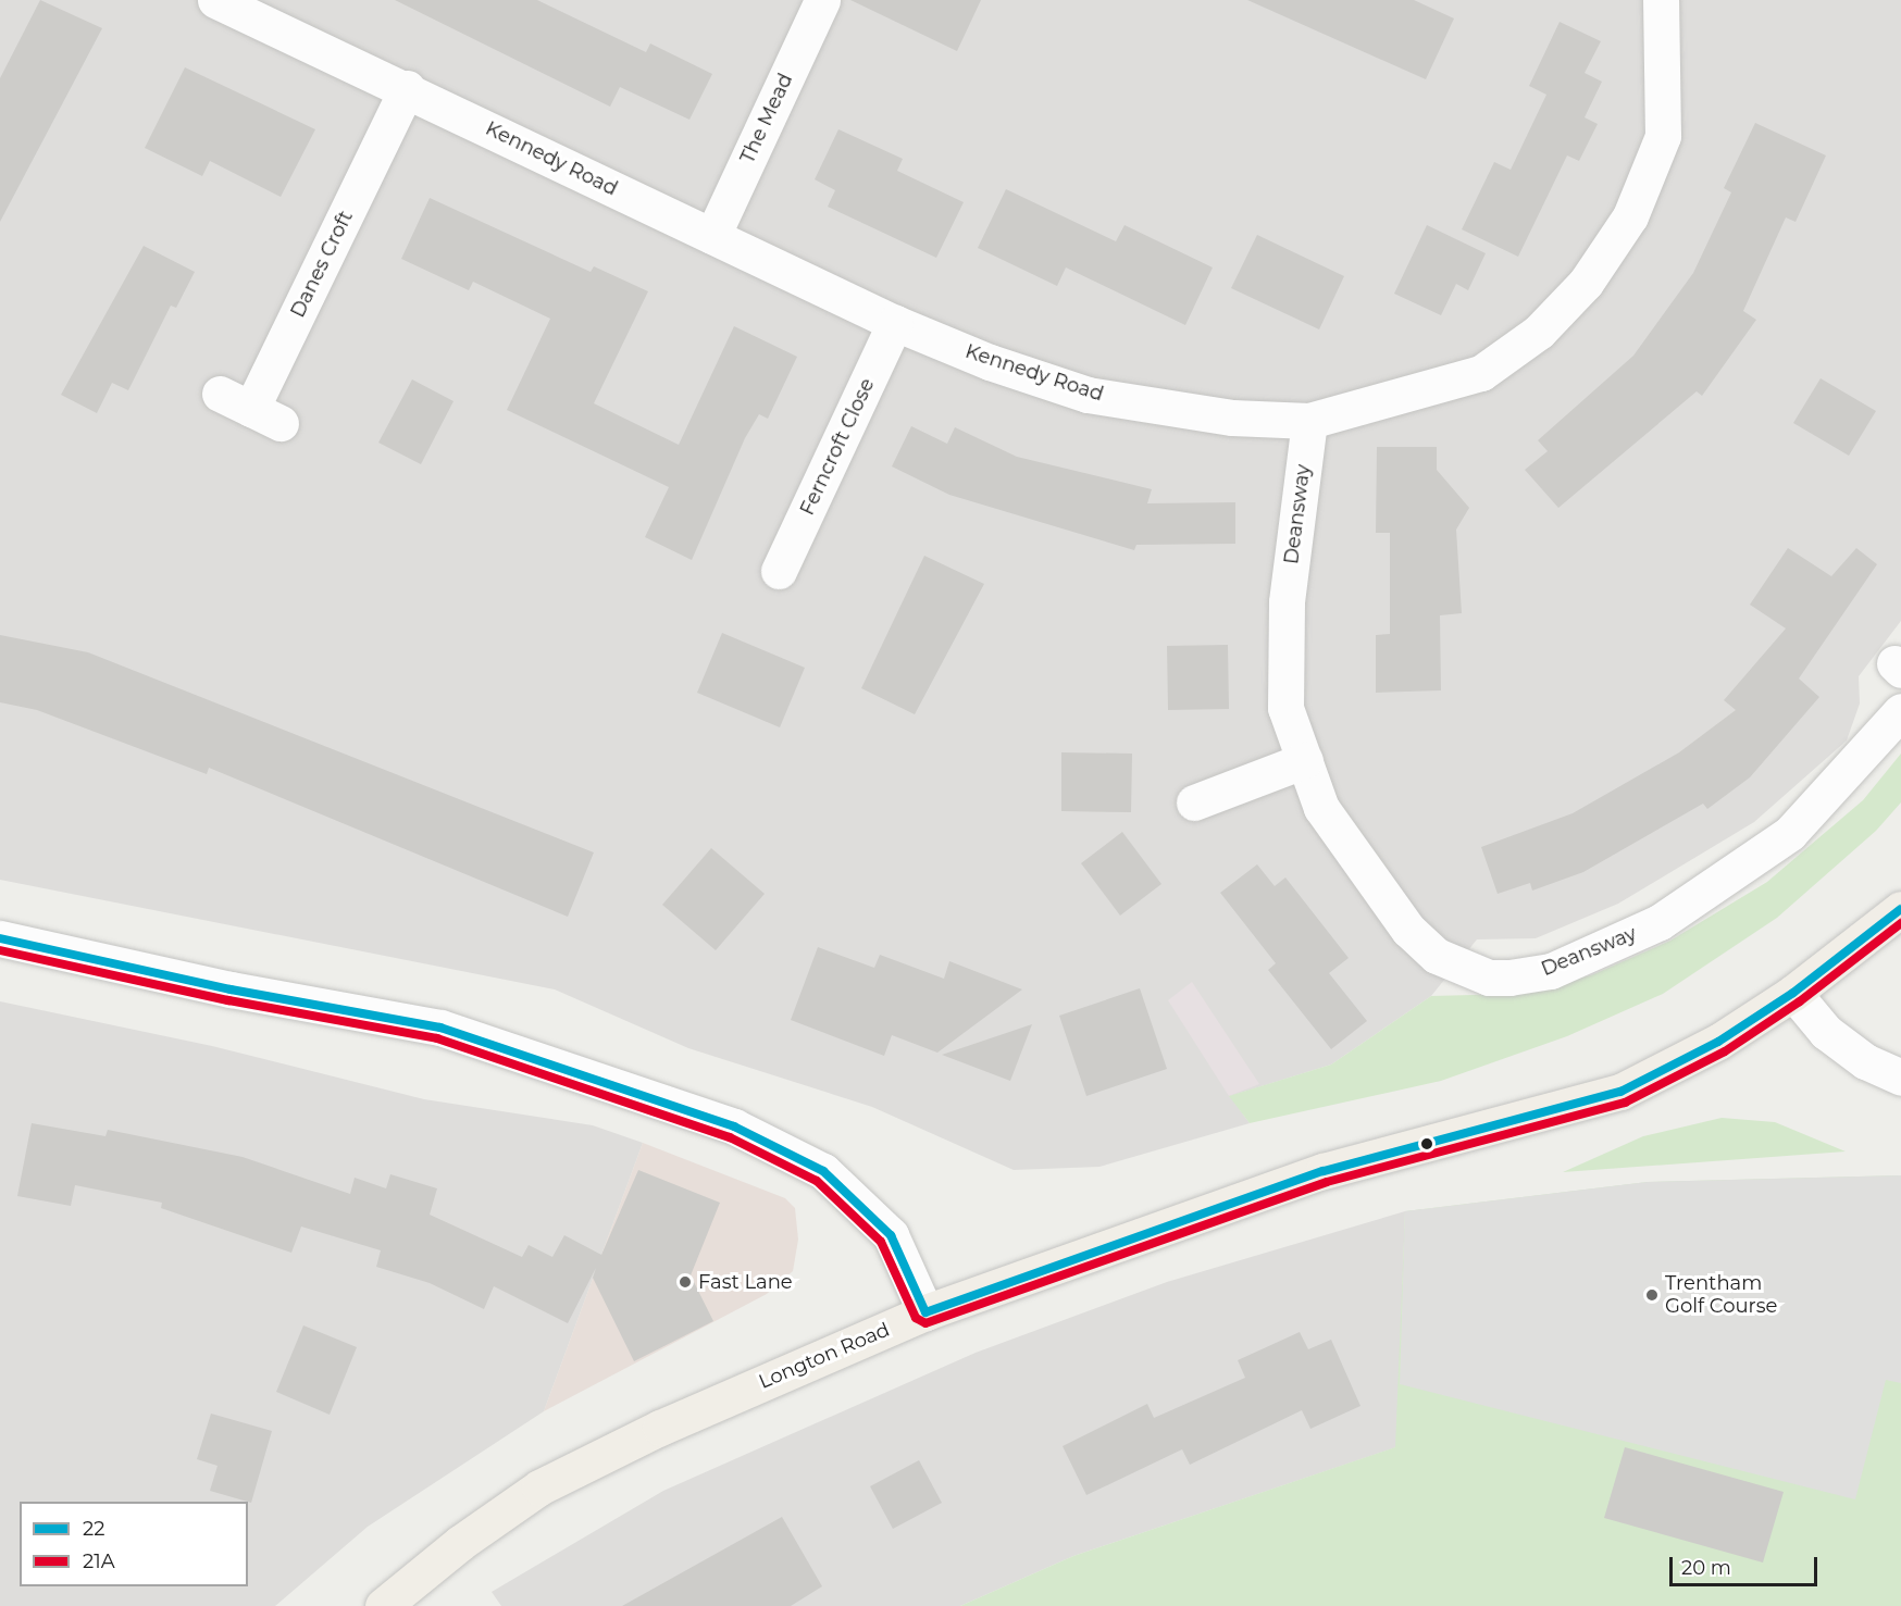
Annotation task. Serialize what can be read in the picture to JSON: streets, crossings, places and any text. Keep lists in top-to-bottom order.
{
  "streets": {
    "main road": ["Longton Road"],
    "street": [
      "The Mead",
      "Kennedy Road",
      "Danes Croft",
      "Ferncroft Close",
      "Deansway"
    ]
  },
  "crossings": [
    ["The Mead", "Kennedy Road"],
    ["Kennedy Road", "Danes Croft"],
    ["Kennedy Road", "Ferncroft Close"],
    ["Kennedy Road", "Deansway"]
  ],
  "places": ["Fast Lane", "Trentham Golf Course"],
  "lines": ["transit line 22", "transit line 21A"],
  "legend": ["22", "21A"],
  "scale_bar": "20 m"
}
